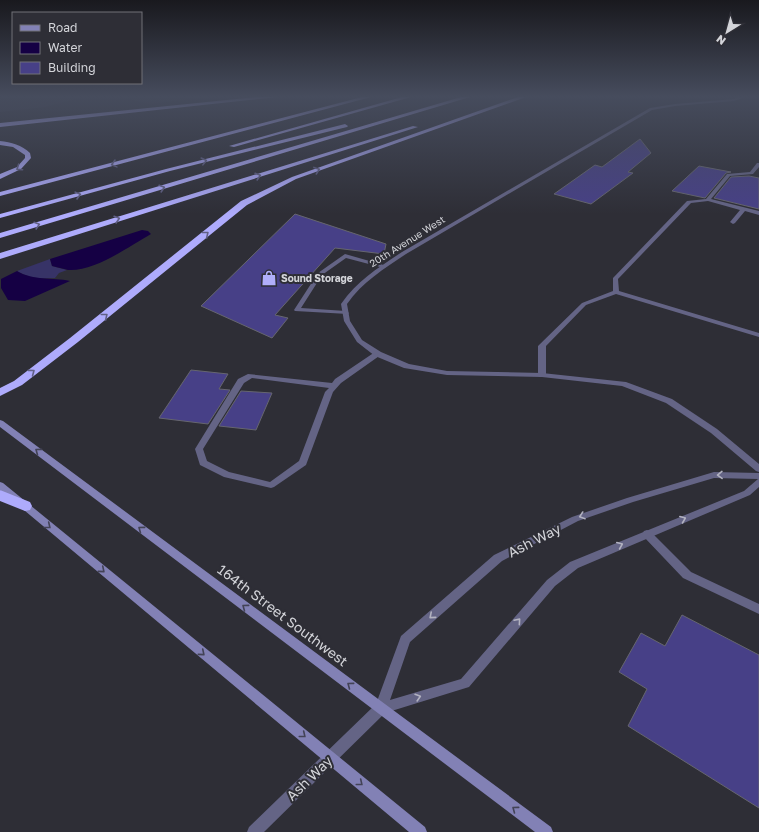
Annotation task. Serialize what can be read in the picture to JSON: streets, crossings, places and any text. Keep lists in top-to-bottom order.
{
  "streets": {
    "main road": ["164th Street Southwest"],
    "street": ["20th Avenue West", "Ash Way"]
  },
  "crossings": [
    ["Ash Way", "164th Street Southwest"]
  ],
  "places": {
    "shop": ["Sound Storage"]
  },
  "legend": ["Road", "Water", "Building"],
  "north": "bottom left"
}
